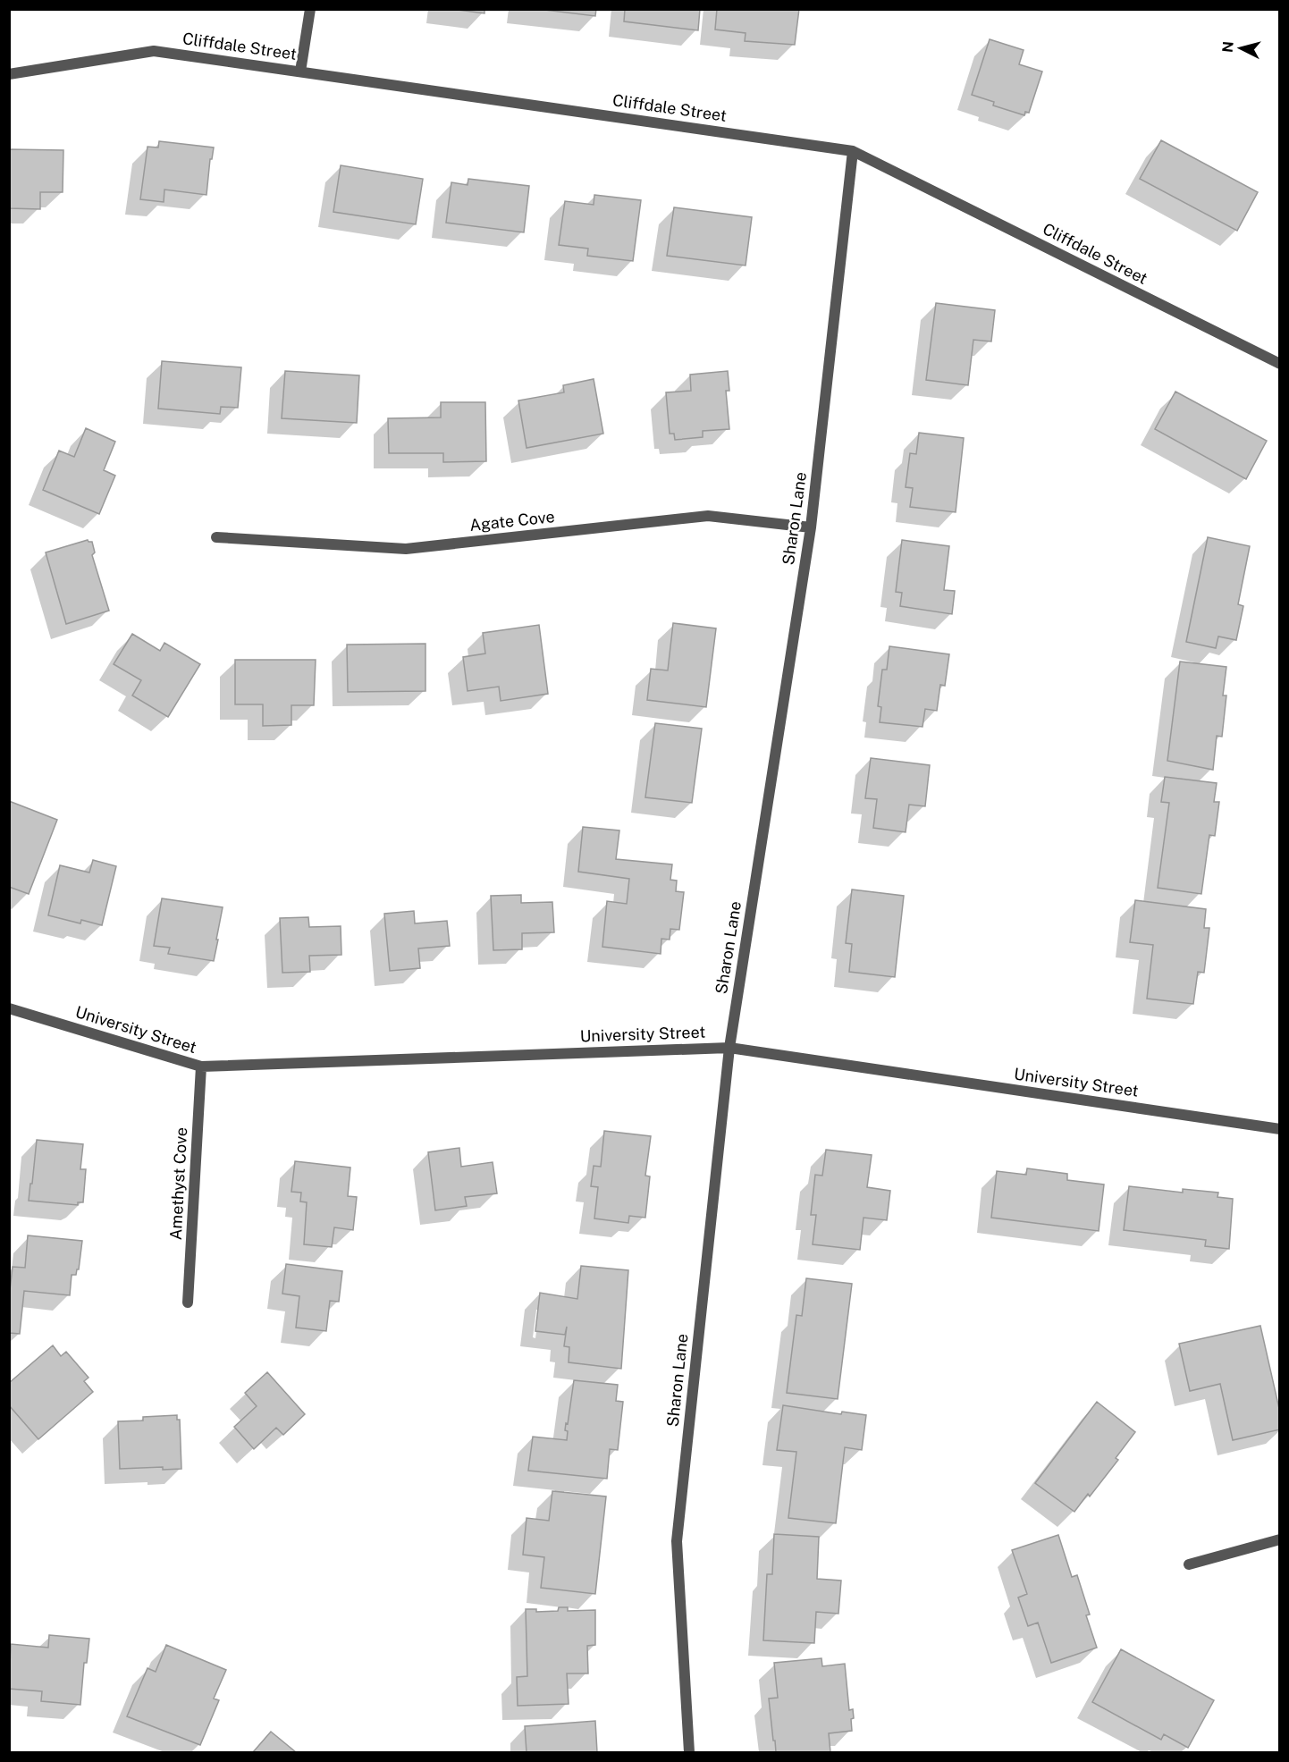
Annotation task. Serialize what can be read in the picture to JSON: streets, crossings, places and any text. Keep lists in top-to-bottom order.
{
  "streets": {
    "street": [
      "Cliffdale Street",
      "Sharon Lane",
      "Agate Cove",
      "University Street",
      "Amethyst Cove"
    ]
  },
  "crossings": [
    ["Cliffdale Street", "Sharon Lane"],
    ["Sharon Lane", "Agate Cove"],
    ["Sharon Lane", "University Street"],
    ["University Street", "Amethyst Cove"]
  ],
  "north": "left"
}
